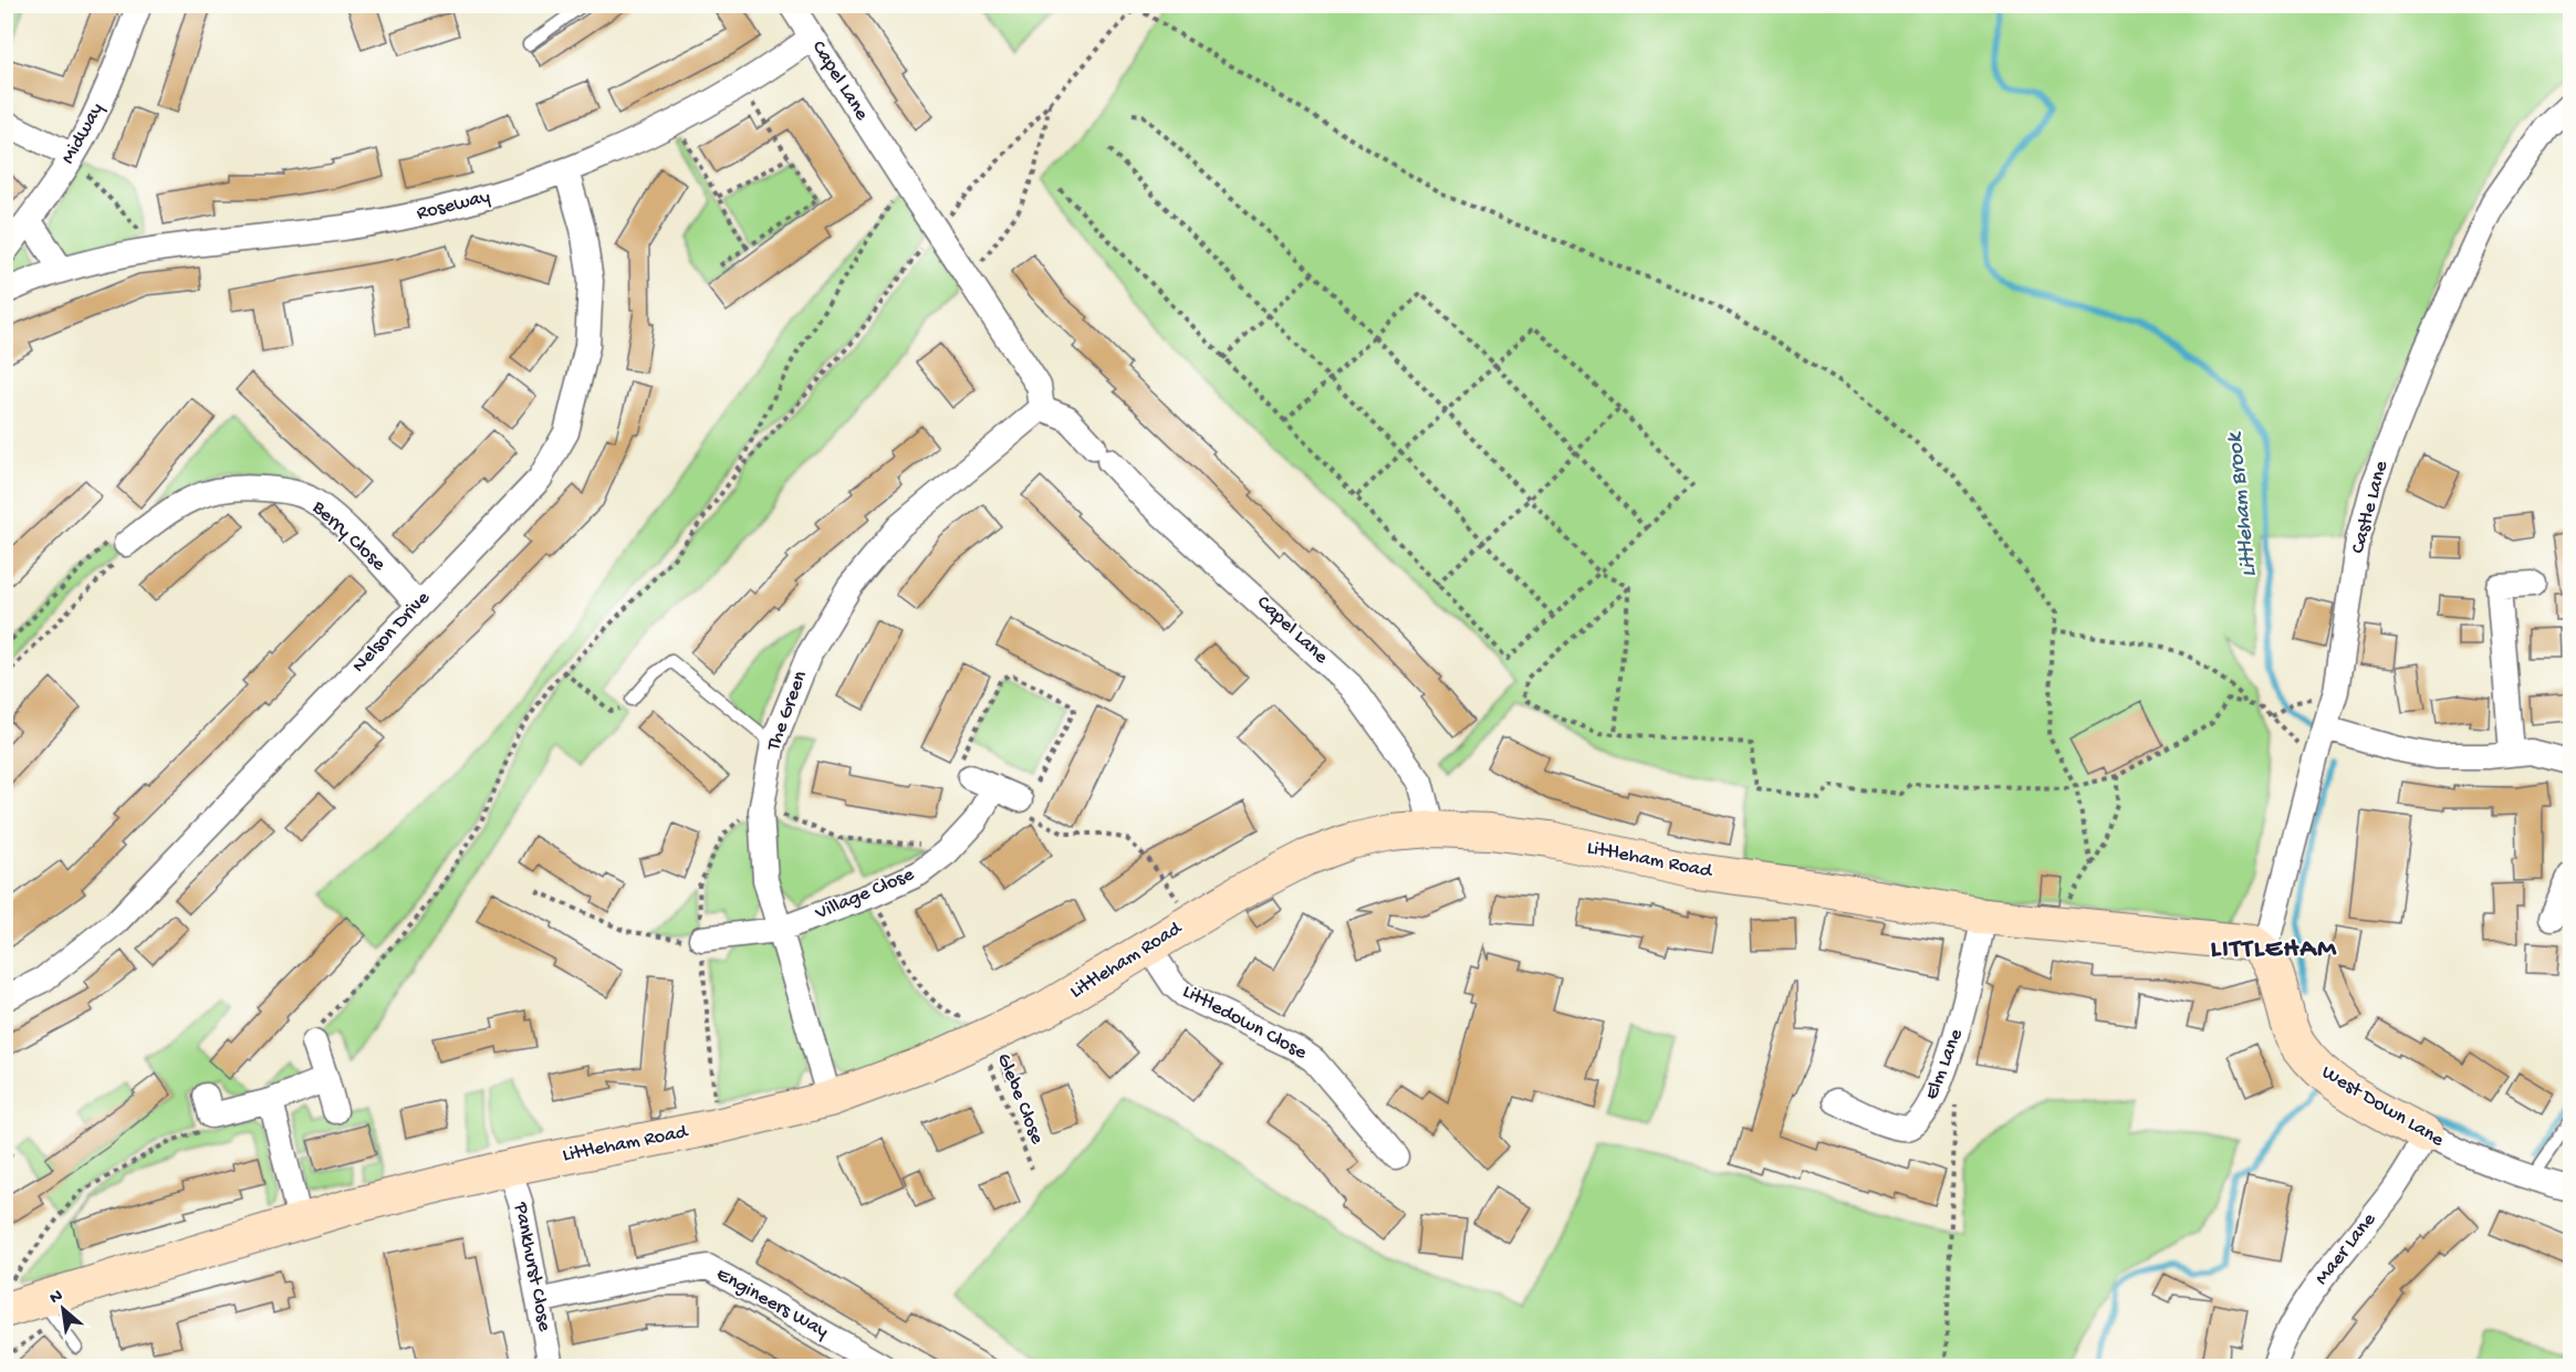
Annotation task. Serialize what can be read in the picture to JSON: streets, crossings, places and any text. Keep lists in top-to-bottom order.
{
  "streets": {
    "street": [
      "Capel Lane",
      "Midway",
      "Roseway",
      "Castle Lane",
      "Berry Close",
      "Nelson Drive",
      "The Green",
      "Littleham Road",
      "Village Close",
      "Littledown Close",
      "Elm Lane",
      "West Down Lane",
      "Maer Lane",
      "Pankhurst Close",
      "Engineers Way"
    ],
    "path": ["Glebe Close"]
  },
  "crossings": [
    ["Capel Lane", "Roseway"],
    ["Capel Lane", "The Green"],
    ["Capel Lane", "Littleham Road"],
    ["Roseway", "Nelson Drive"],
    ["Castle Lane", "Littleham Road"],
    ["Castle Lane", "West Down Lane"],
    ["Berry Close", "Nelson Drive"],
    ["The Green", "Littleham Road"],
    ["The Green", "Village Close"],
    ["Littleham Road", "Littledown Close"],
    ["Littleham Road", "Elm Lane"],
    ["Littleham Road", "Glebe Close"],
    ["Littleham Road", "West Down Lane"],
    ["Littleham Road", "Pankhurst Close"],
    ["Village Close", "Glebe Close"],
    ["West Down Lane", "Maer Lane"],
    ["Pankhurst Close", "Engineers Way"]
  ],
  "districts": ["LITTLEHAM"],
  "water": ["Littleham Brook"],
  "north": "top left"
}
